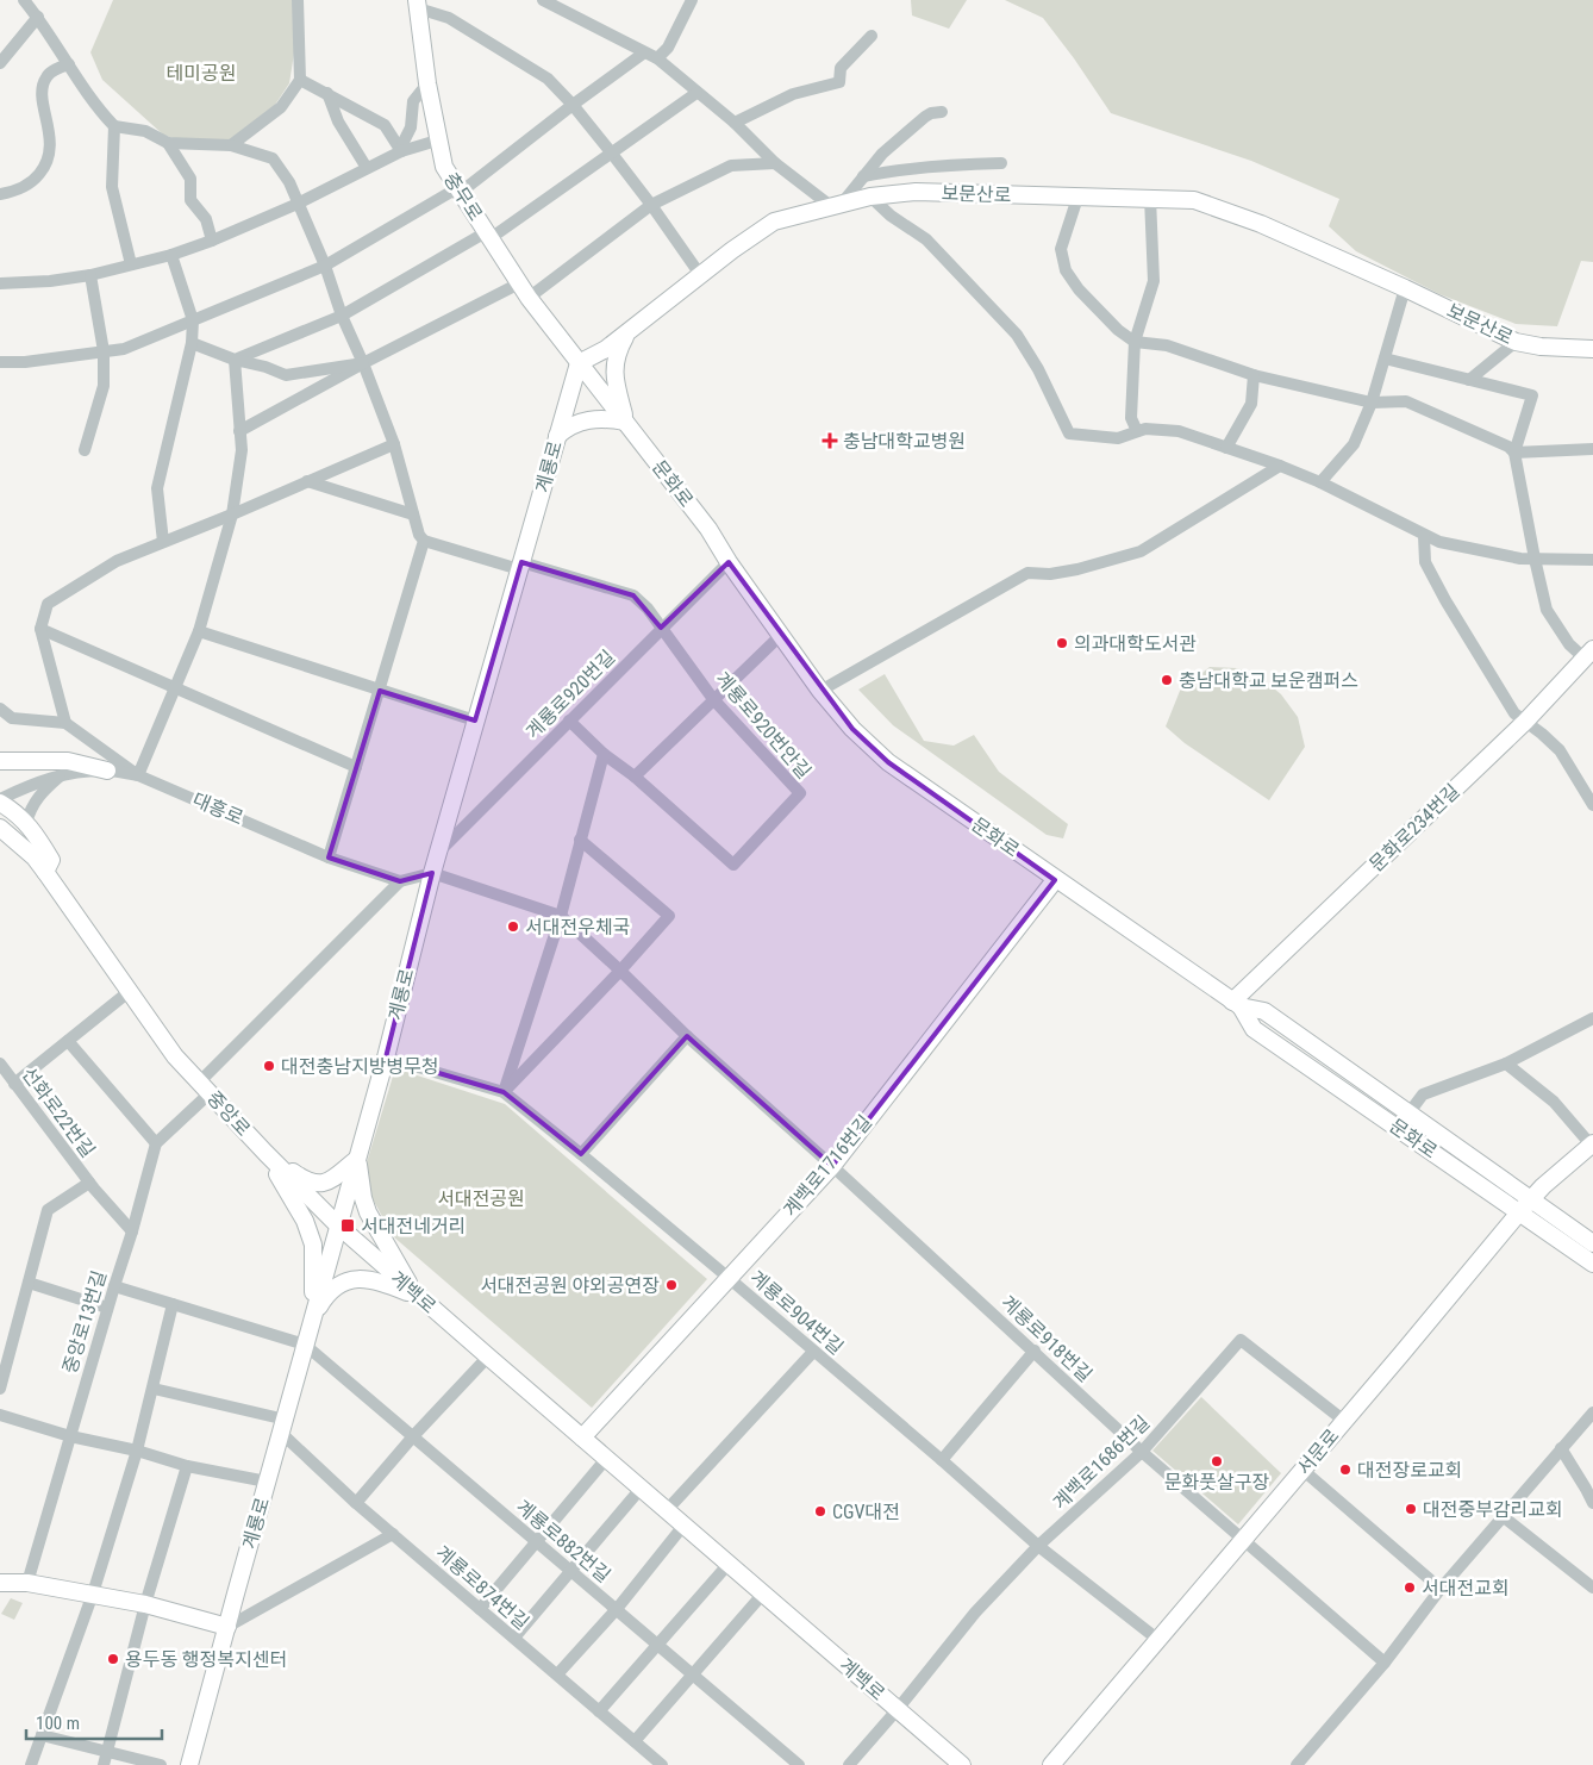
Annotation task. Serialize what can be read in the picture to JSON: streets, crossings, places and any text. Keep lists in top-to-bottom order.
{
  "streets": {
    "main road": [
      "보문산로",
      "충무로",
      "계룡로",
      "문화로",
      "문화로234번길",
      "중앙로",
      "계백로1716번길",
      "계백로",
      "서문로"
    ],
    "street": [
      "계룡로920번길",
      "계룡로920번안길",
      "대흥로",
      "선화로22번길",
      "계룡로904번길",
      "중앙로13번길",
      "계룡로918번길",
      "계백로1686번길",
      "계룡로882번길",
      "계룡로874번길"
    ]
  },
  "crossings": [
    ["보문산로", "충무로"],
    ["보문산로", "계룡로"],
    ["보문산로", "문화로"],
    ["충무로", "계룡로"],
    ["충무로", "문화로"],
    ["계룡로", "문화로"],
    ["계룡로", "계룡로920번길"],
    ["계룡로", "계룡로920번안길"],
    ["계룡로", "중앙로"],
    ["계룡로", "계백로"],
    ["계룡로", "계룡로904번길"],
    ["계룡로", "계룡로918번길"],
    ["계룡로", "계룡로882번길"],
    ["계룡로", "계룡로874번길"],
    ["문화로", "계룡로920번길"],
    ["문화로", "문화로234번길"],
    ["문화로", "계백로1716번길"],
    ["문화로", "서문로"],
    ["계룡로920번길", "계룡로920번안길"],
    ["중앙로", "계백로"],
    ["계백로1716번길", "계백로"],
    ["계백로1716번길", "계룡로904번길"],
    ["계백로1716번길", "계룡로918번길"],
    ["계백로", "계백로1686번길"],
    ["계룡로904번길", "서문로"],
    ["계룡로904번길", "계백로1686번길"],
    ["계룡로918번길", "서문로"],
    ["계룡로918번길", "계백로1686번길"],
    ["서문로", "계백로1686번길"]
  ],
  "parks": ["테미공원", "서대전공원"],
  "places": {
    "health": ["충남대학교병원"],
    "other": [
      "의과대학도서관",
      "충남대학교 보운캠퍼스",
      "서대전우체국",
      "대전충남지방병무청",
      "서대전공원 야외공연장",
      "문화풋살구장",
      "대전장로교회",
      "대전중부감리교회",
      "CGV대전",
      "서대전교회",
      "용두동 행정복지센터"
    ],
    "transit": ["서대전네거리"]
  },
  "scale_bar": "100 m"
}
